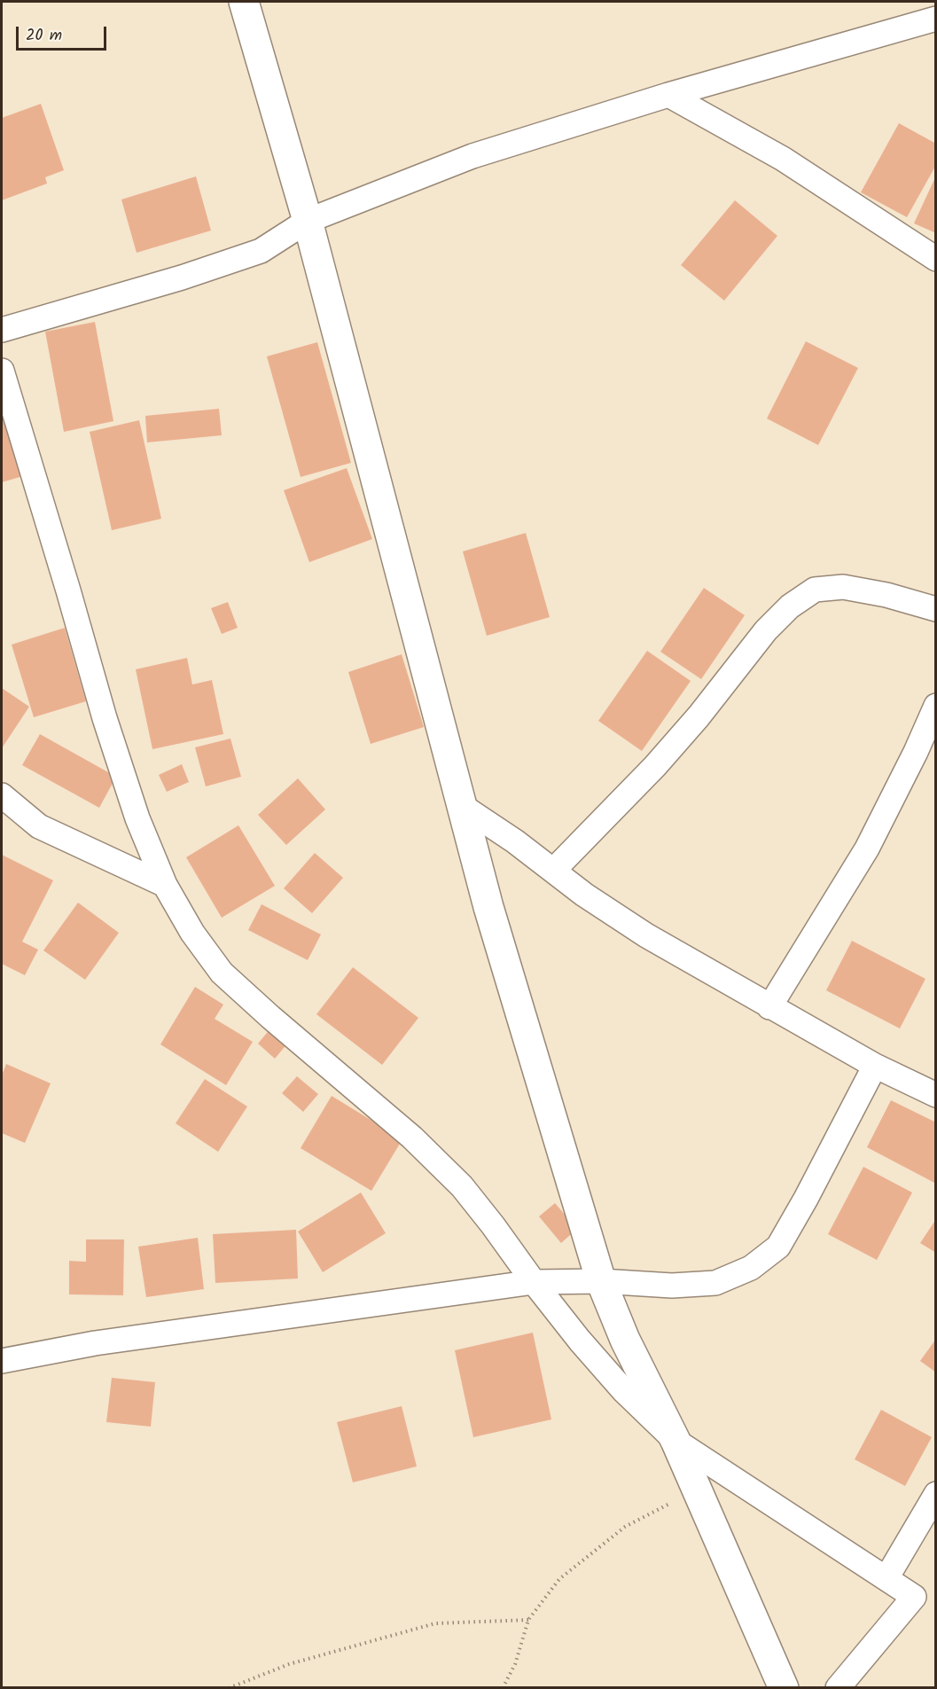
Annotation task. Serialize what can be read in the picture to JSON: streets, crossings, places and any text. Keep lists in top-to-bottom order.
{
  "scale_bar": "20 m"
}
